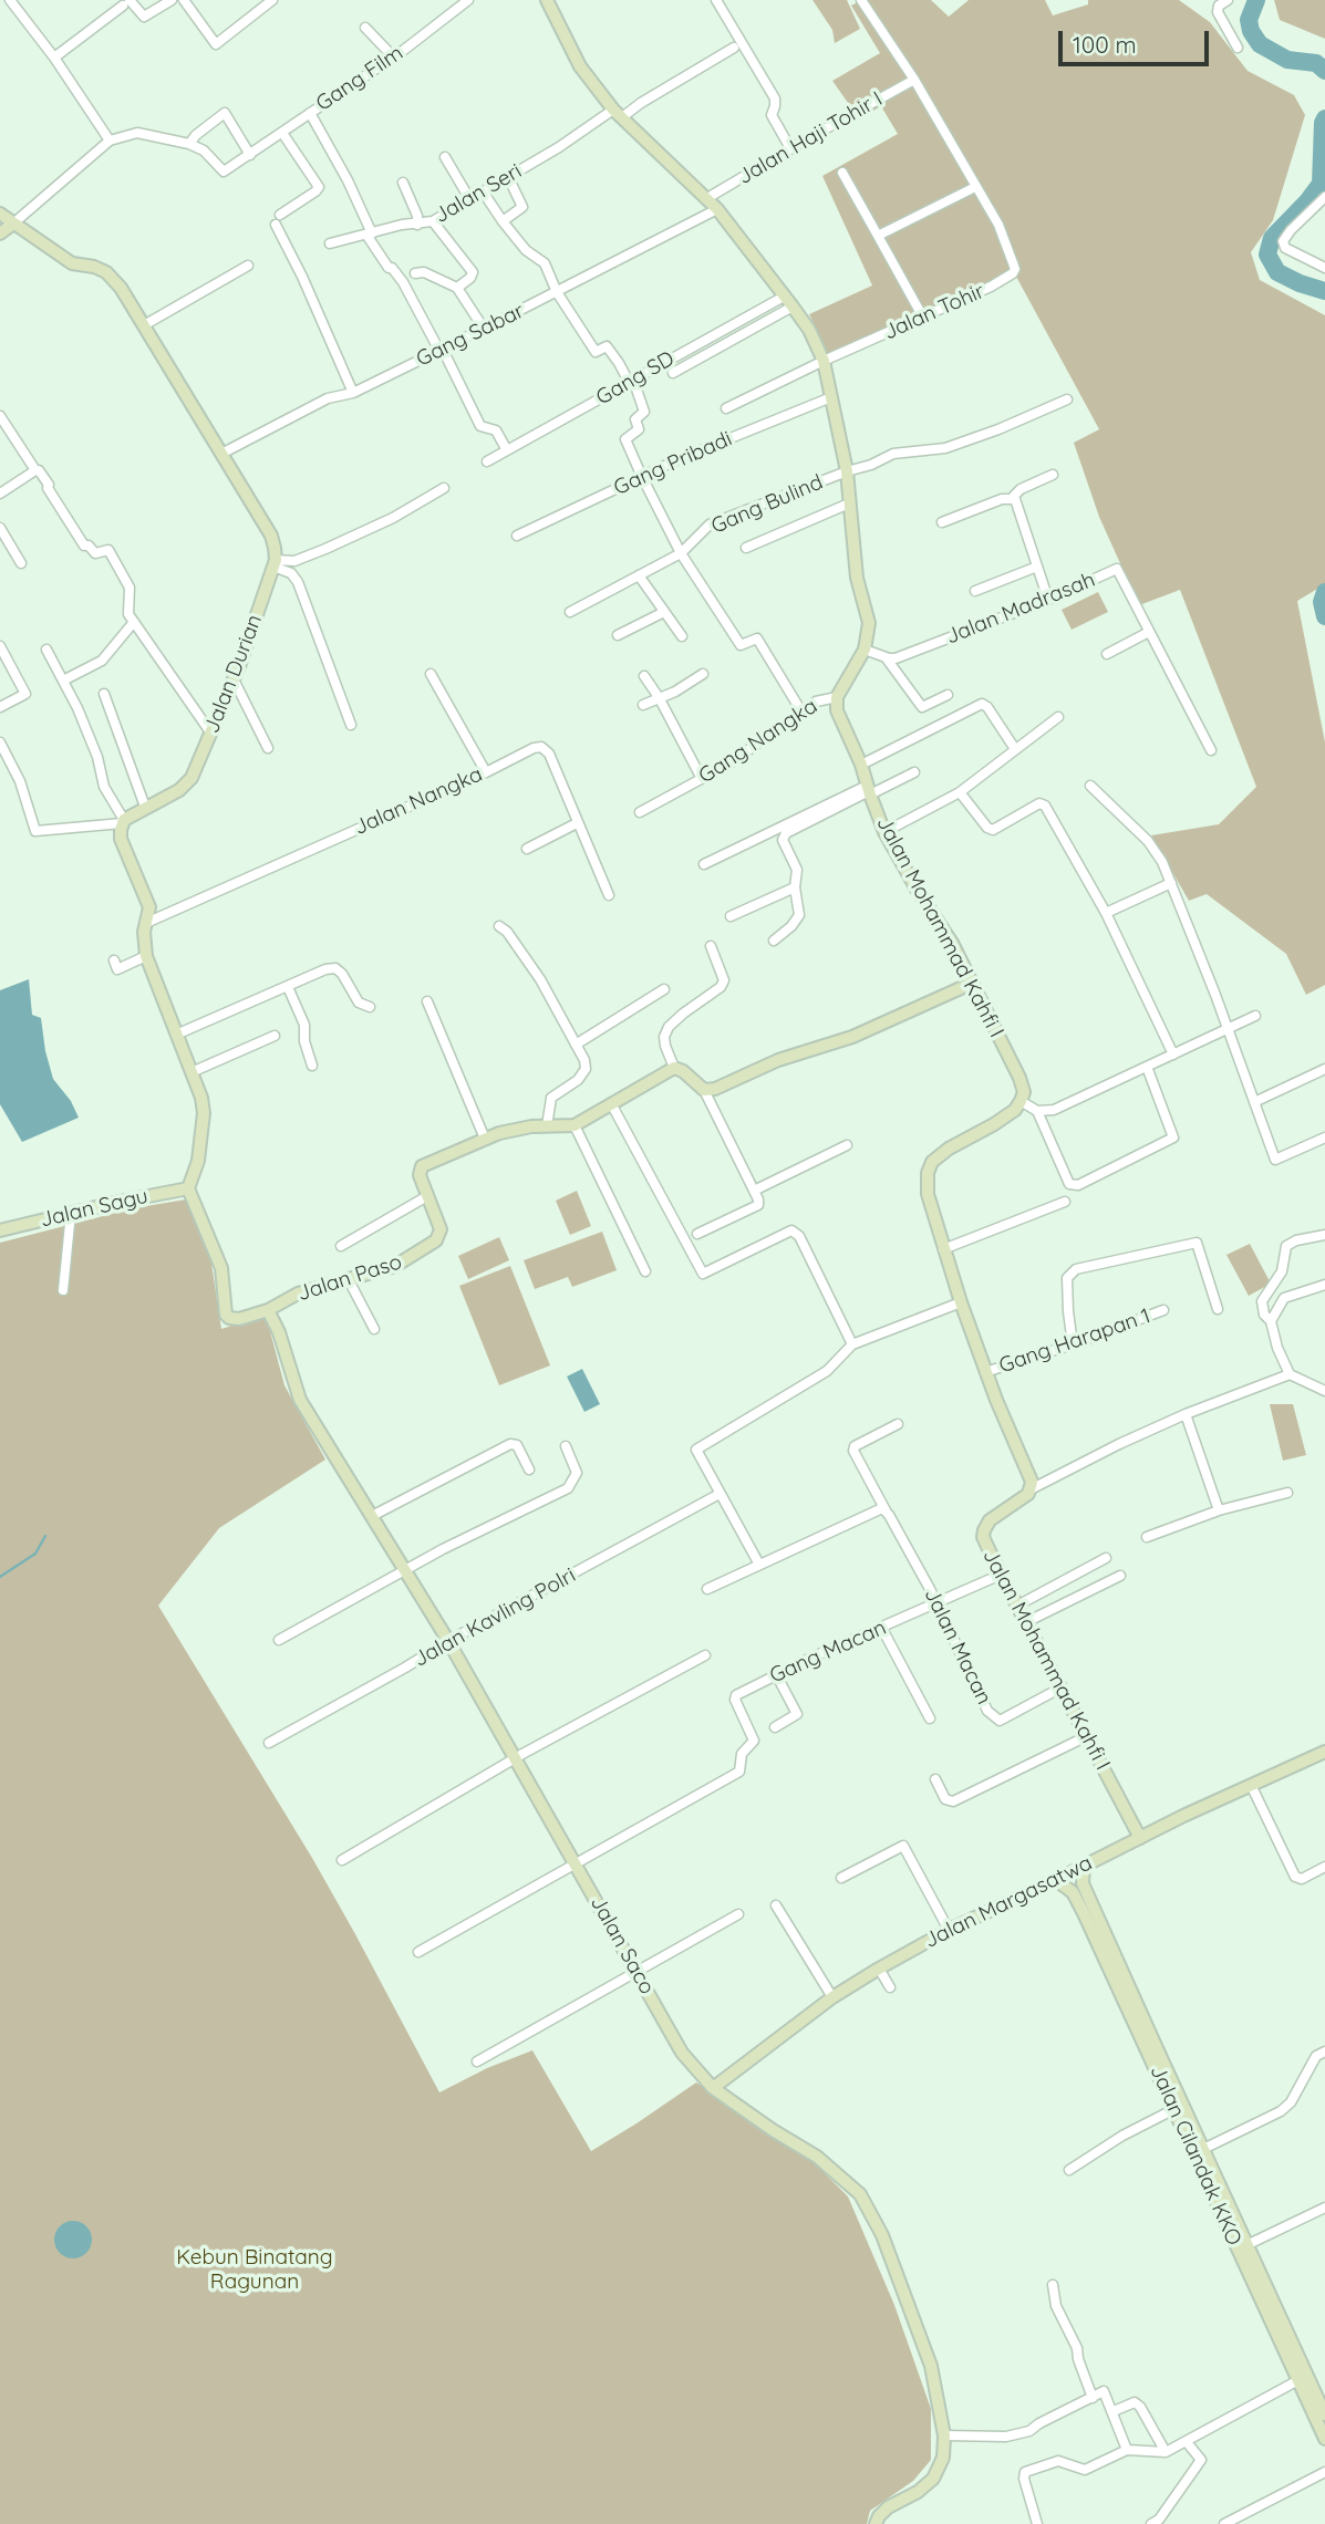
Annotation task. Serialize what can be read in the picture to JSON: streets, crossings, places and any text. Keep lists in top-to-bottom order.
{
  "streets": {
    "main road": [
      "Jalan Durian",
      "Jalan Mohammad Kahfi I",
      "Jalan Sagu",
      "Jalan Paso",
      "Jalan Margasatwa",
      "Jalan Saco",
      "Jalan Cilandak KKO"
    ],
    "street": [
      "Gang Film",
      "Jalan Haji Tohir I",
      "Jalan Seri",
      "Jalan Tohir",
      "Gang Sabar",
      "Gang SD",
      "Gang Pribadi",
      "Gang Bulind",
      "Jalan Madrasah",
      "Gang Nangka",
      "Jalan Nangka",
      "Gang Harapan 1",
      "Jalan Kavling Polri",
      "Jalan Macan",
      "Gang Macan"
    ]
  },
  "crossings": [
    ["Gang Nangka", "Jalan Mohammad Kahfi I"],
    ["Jalan Mohammad Kahfi I", "Jalan Macan"],
    ["Jalan Mohammad Kahfi I", "Gang Macan"],
    ["Jalan Mohammad Kahfi I", "Jalan Margasatwa"],
    ["Jalan Sagu", "Jalan Paso"],
    ["Jalan Paso", "Jalan Saco"],
    ["Jalan Kavling Polri", "Jalan Saco"],
    ["Jalan Macan", "Gang Macan"],
    ["Gang Macan", "Jalan Saco"],
    ["Jalan Margasatwa", "Jalan Saco"],
    ["Jalan Margasatwa", "Jalan Cilandak KKO"]
  ],
  "parks": ["Kebun Binatang Ragunan"],
  "scale_bar": "100 m"
}
